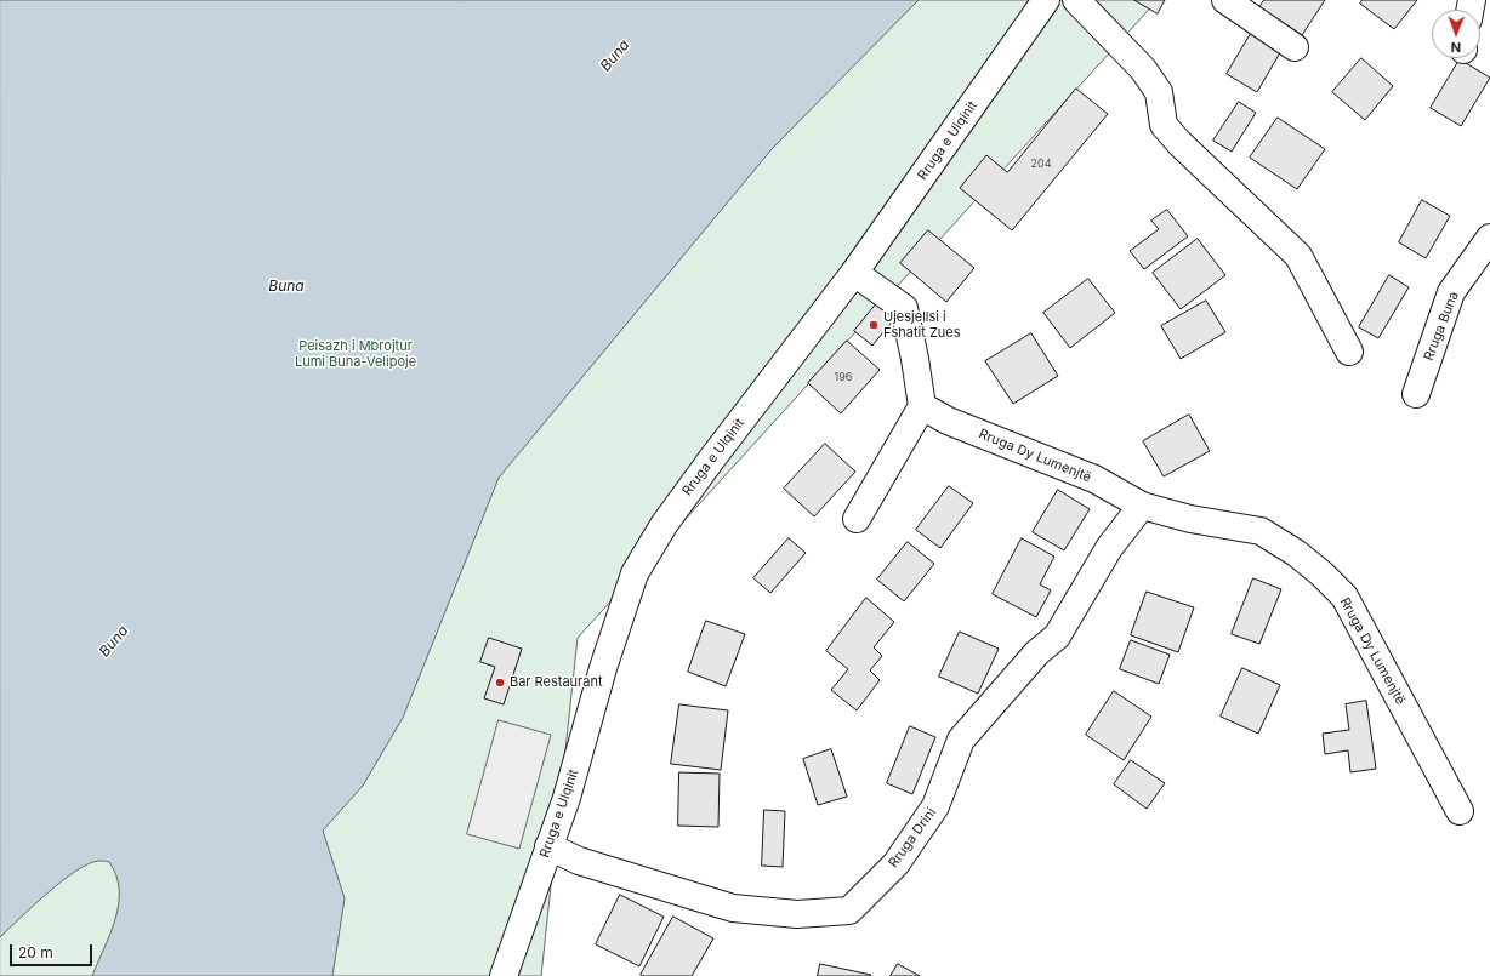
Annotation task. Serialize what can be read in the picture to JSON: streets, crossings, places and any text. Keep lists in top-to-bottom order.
{
  "streets": {
    "street": [
      "Rruga e Ulqinit",
      "Rruga Buna",
      "Rruga Dy Lumenjtë",
      "Rruga Drini"
    ]
  },
  "crossings": [
    ["Rruga e Ulqinit", "Rruga Drini"],
    ["Rruga Dy Lumenjtë", "Rruga Drini"]
  ],
  "water": ["Buna"],
  "parks": ["Peisazh i Mbrojtur Lumi Buna-Velipoje"],
  "places": ["Ujesjellsi i Fshatit Zues", "Bar Restaurant"],
  "house_numbers": ["204", "196"],
  "scale_bar": "20 m",
  "north": "bottom"
}
